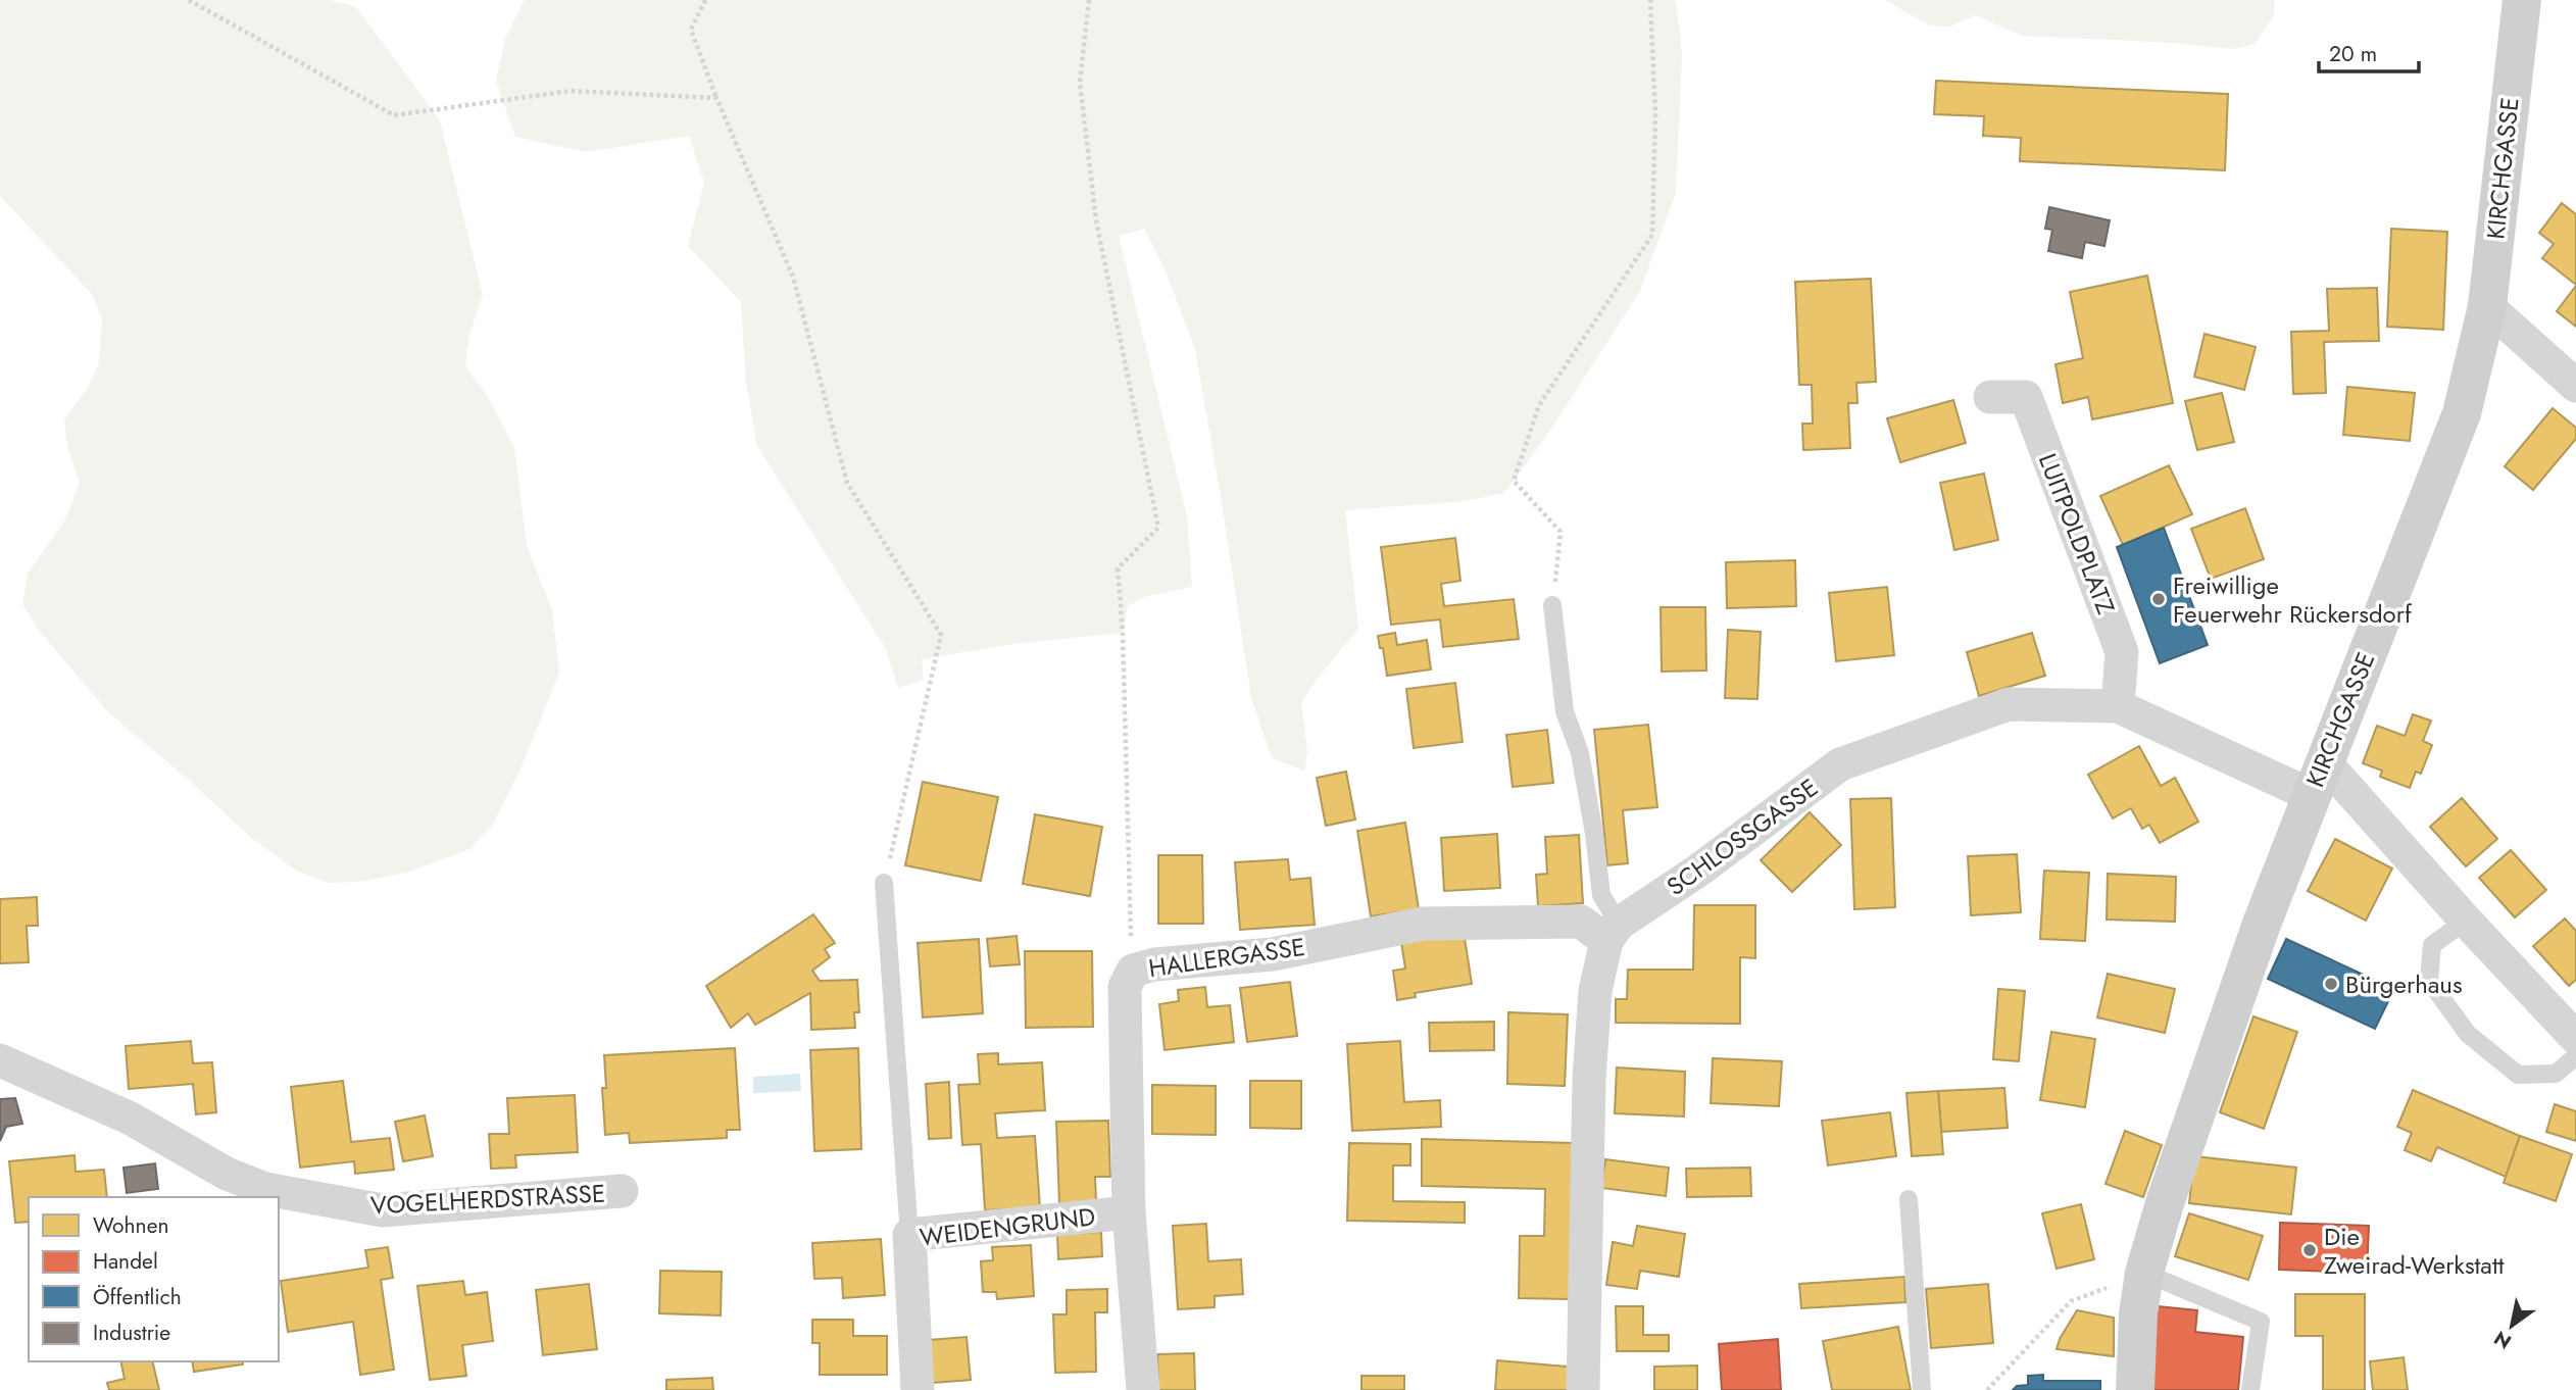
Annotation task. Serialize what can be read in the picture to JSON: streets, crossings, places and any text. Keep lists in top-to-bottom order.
{
  "streets": {
    "main road": ["KIRCHGASSE"],
    "street": [
      "LUITPOLDPLATZ",
      "SCHLOSSGASSE",
      "HALLERGASSE",
      "VOGELHERDSTRASSE",
      "WEIDENGRUND"
    ]
  },
  "crossings": [
    ["KIRCHGASSE", "SCHLOSSGASSE"],
    ["LUITPOLDPLATZ", "SCHLOSSGASSE"],
    ["SCHLOSSGASSE", "HALLERGASSE"],
    ["HALLERGASSE", "WEIDENGRUND"]
  ],
  "places": ["Freiwillige Feuerwehr Rückersdorf", "Bürgerhaus", "Die Zweirad-Werkstatt"],
  "legend": [
    "Wohnen",
    "Handel",
    "Öffentlich",
    "Industrie"
  ],
  "scale_bar": "20 m",
  "north": "bottom left"
}
